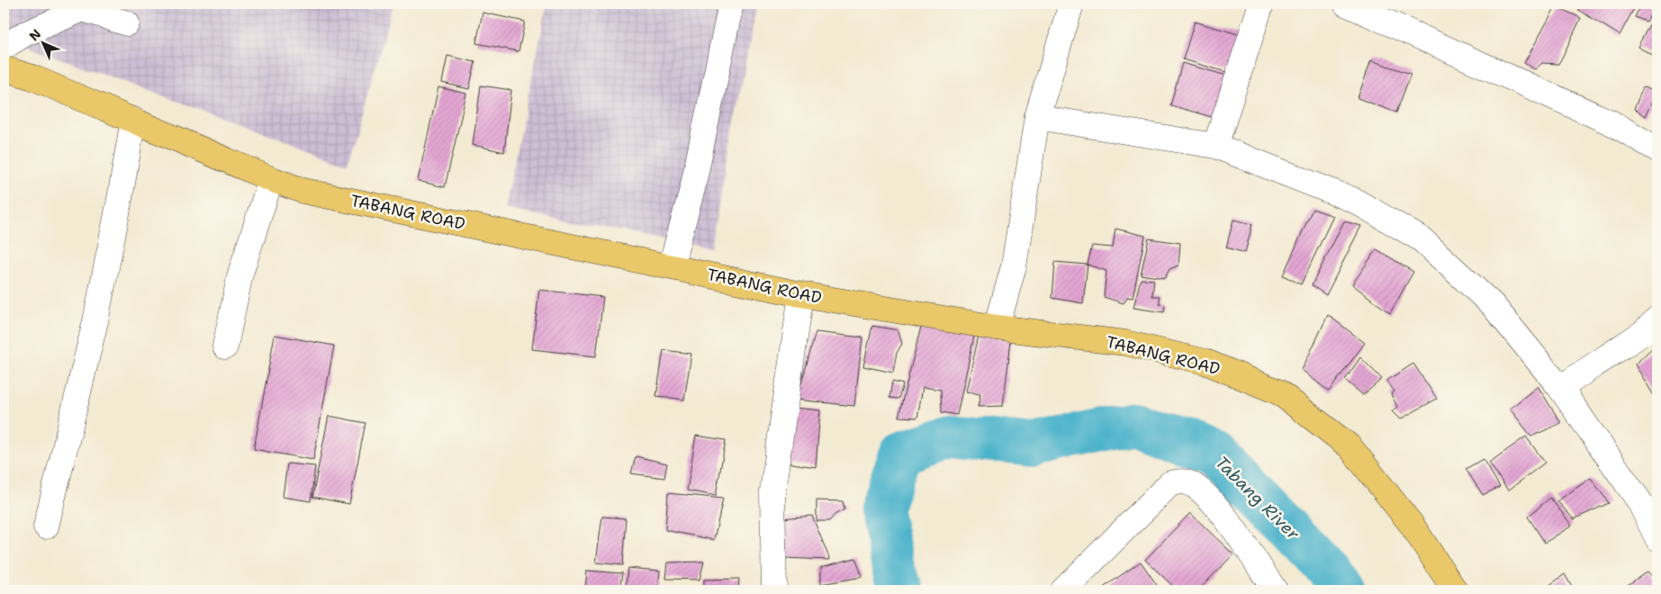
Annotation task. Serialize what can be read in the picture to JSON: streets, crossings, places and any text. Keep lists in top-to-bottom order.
{
  "streets": {
    "main road": ["TABANG ROAD"]
  },
  "water": ["Tabang River"],
  "north": "top left"
}
